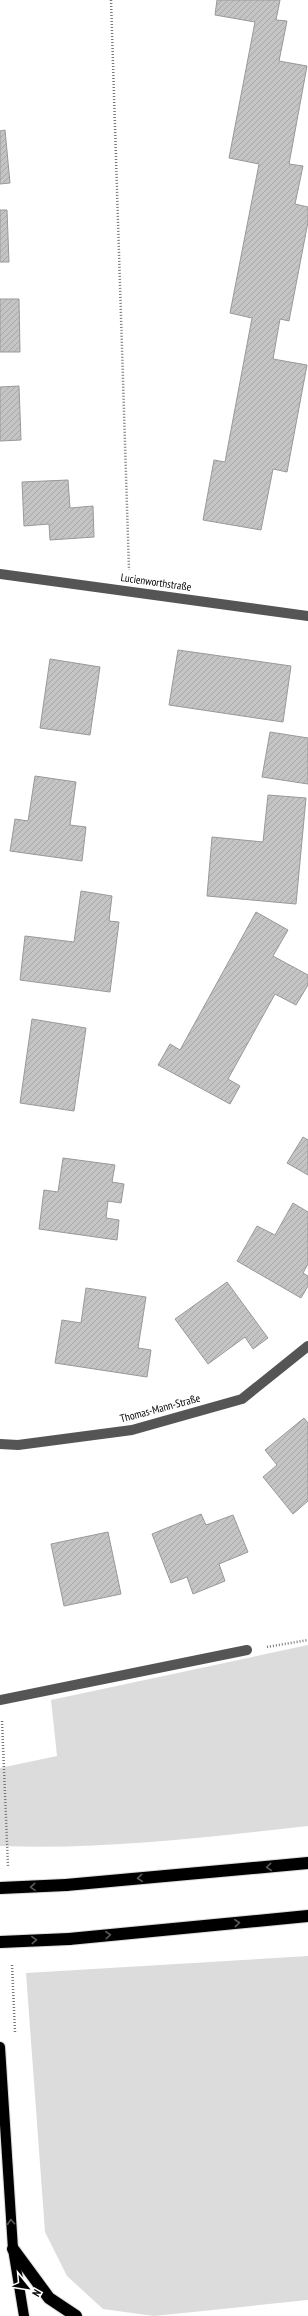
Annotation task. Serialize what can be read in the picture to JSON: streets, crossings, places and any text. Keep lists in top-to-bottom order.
{
  "streets": {
    "street": ["Lucienworthstraße", "Thomas-Mann-Straße"]
  },
  "north": "bottom right"
}
